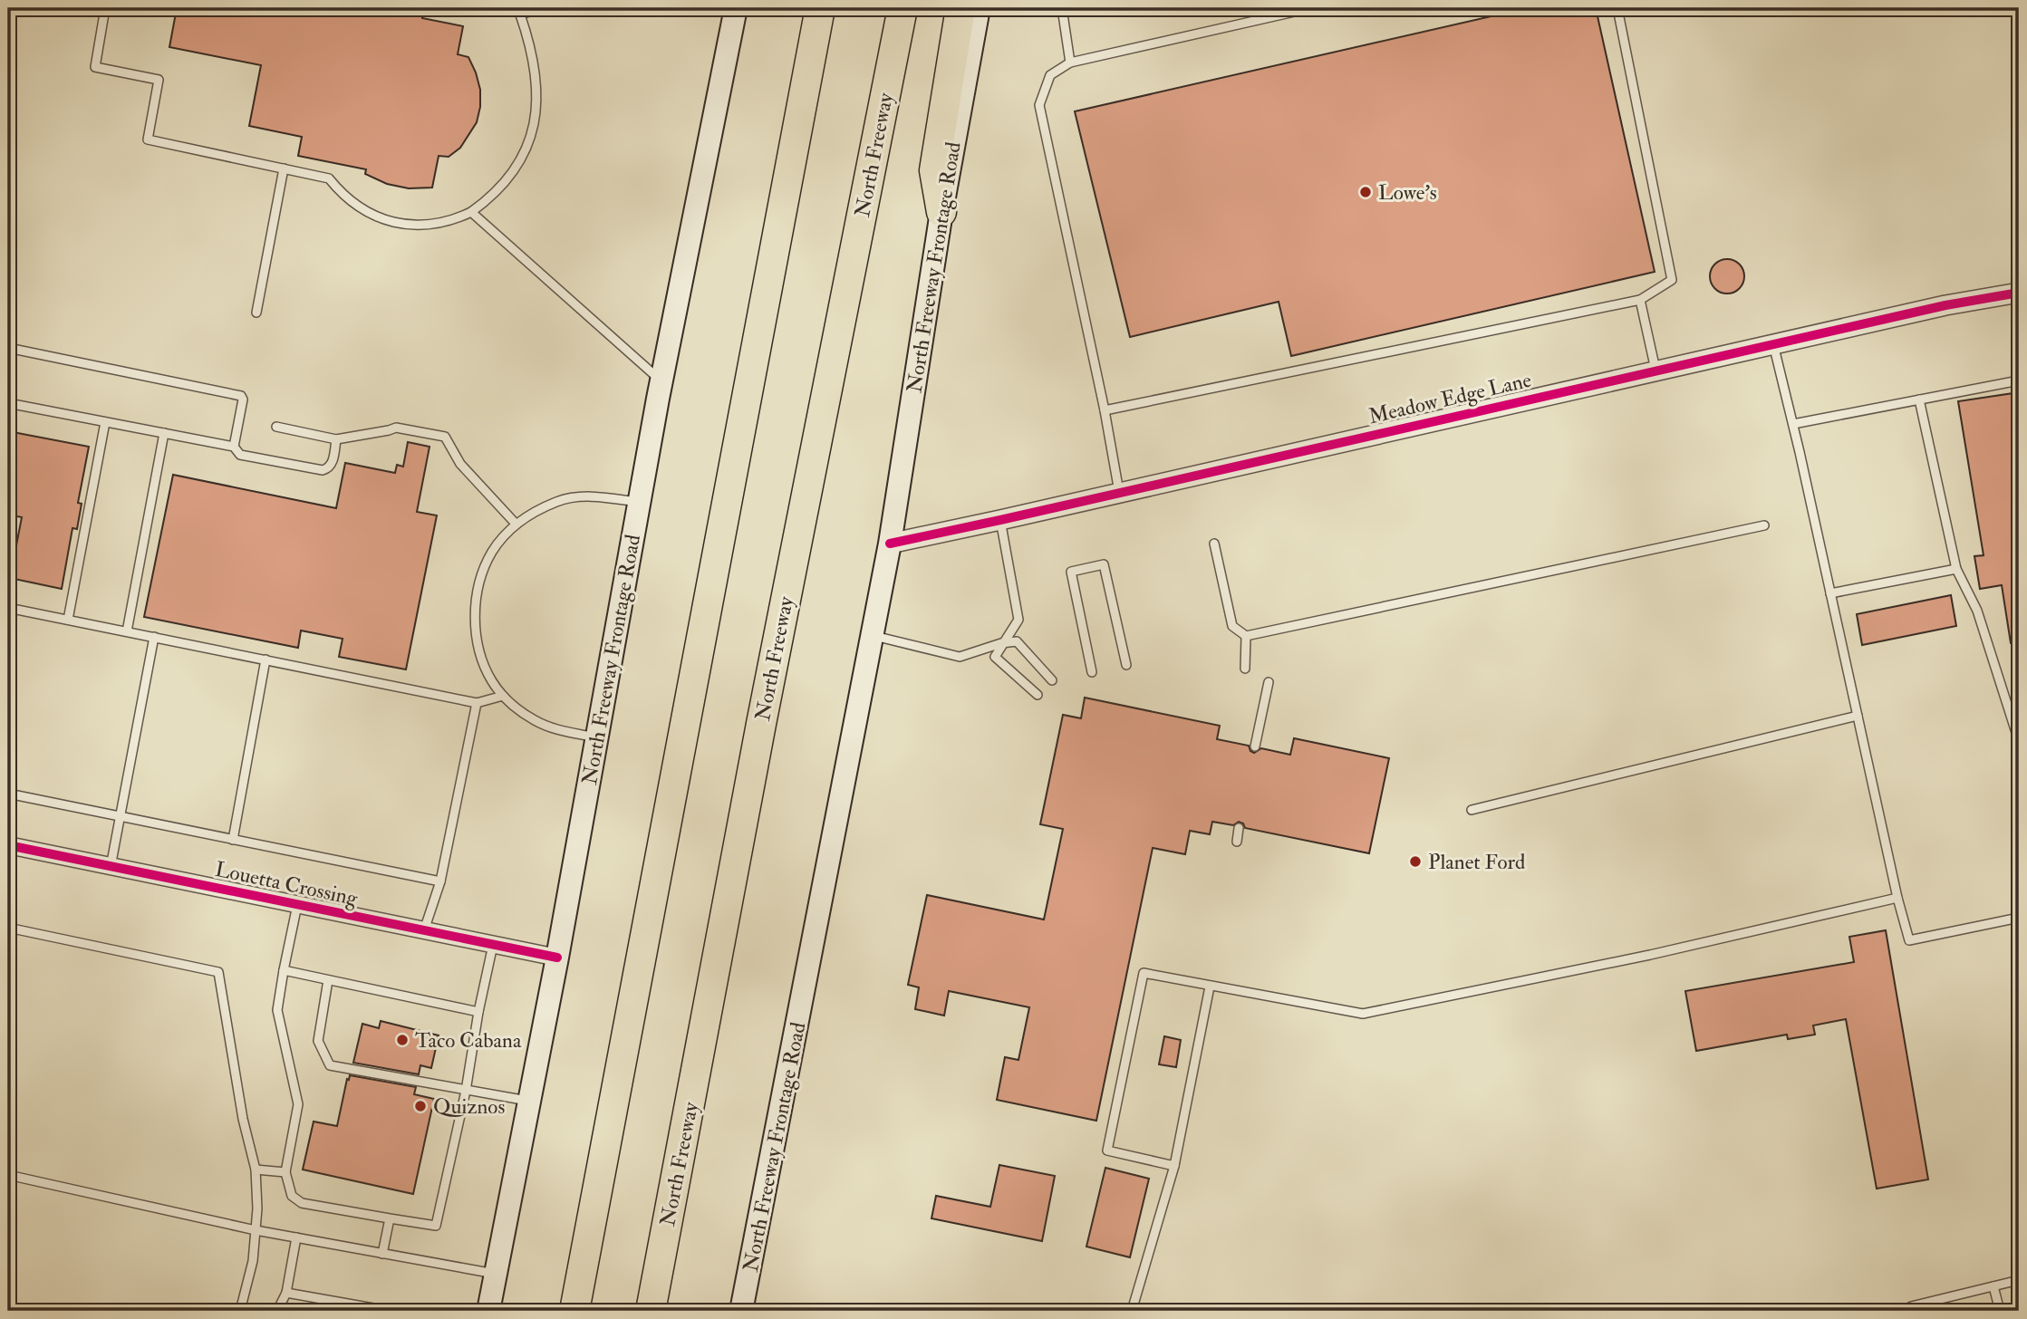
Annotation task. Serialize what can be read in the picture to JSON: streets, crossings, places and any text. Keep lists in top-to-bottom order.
{
  "streets": {
    "highway": ["North Freeway"],
    "main road": ["North Freeway Frontage Road"],
    "street": ["Meadow Edge Lane", "Louetta Crossing"]
  },
  "crossings": [
    ["North Freeway Frontage Road", "Meadow Edge Lane"],
    ["North Freeway Frontage Road", "Louetta Crossing"]
  ],
  "places": [
    "Lowe's",
    "Planet Ford",
    "Taco Cabana",
    "Quiznos"
  ]
}
